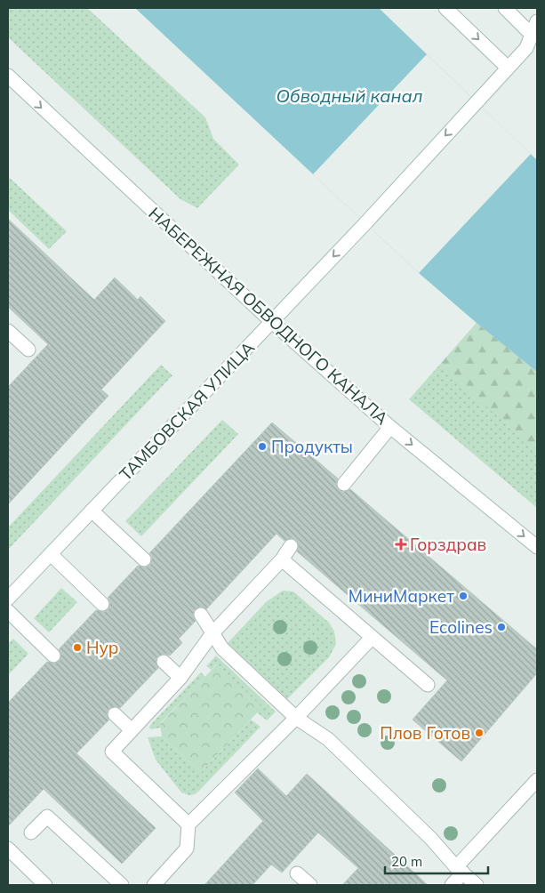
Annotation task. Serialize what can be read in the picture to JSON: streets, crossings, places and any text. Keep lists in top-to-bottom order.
{
  "streets": {
    "main road": ["НАБЕРЕЖНАЯ ОБВОДНОГО КАНАЛА", "ТАМБОВСКАЯ УЛИЦА"]
  },
  "crossings": [
    ["НАБЕРЕЖНАЯ ОБВОДНОГО КАНАЛА", "ТАМБОВСКАЯ УЛИЦА"]
  ],
  "one_way": ["НАБЕРЕЖНАЯ ОБВОДНОГО КАНАЛА", "ТАМБОВСКАЯ УЛИЦА"],
  "water": ["Обводный канал"],
  "places": {
    "other": [
      "Продукты",
      "МиниМаркет",
      "Ecolines",
      "Нур",
      "Плов Готов"
    ],
    "health": ["Горздрав"]
  },
  "scale_bar": "20 m"
}
